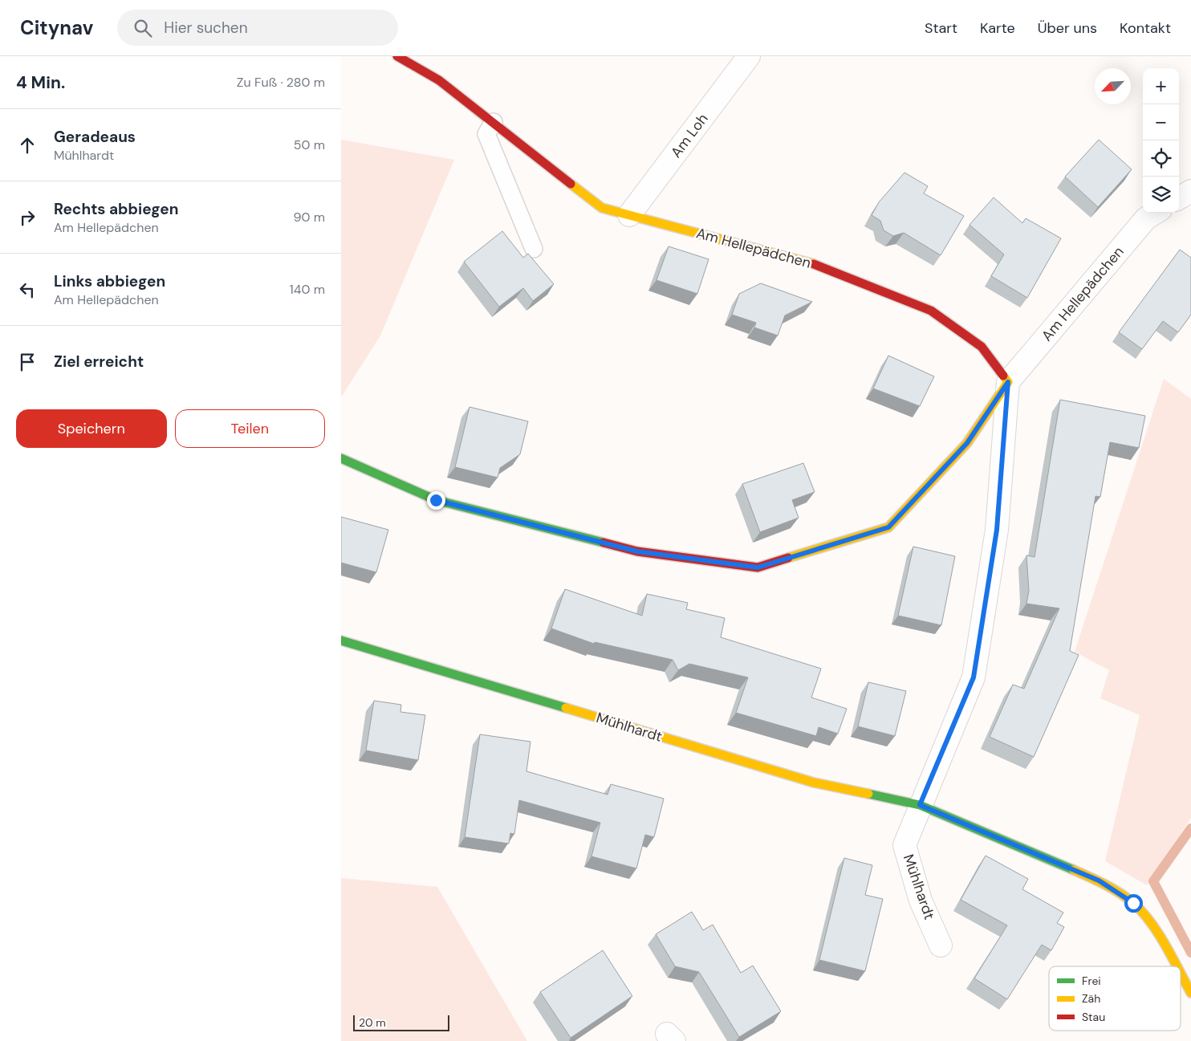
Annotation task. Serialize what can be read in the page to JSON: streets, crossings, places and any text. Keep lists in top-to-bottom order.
{
  "streets": {
    "street": ["Am Loh", "Am Hellepädchen", "Mühlhardt"]
  },
  "crossings": [
    ["Am Loh", "Am Hellepädchen"]
  ],
  "legend": ["Frei", "Zäh", "Stau"],
  "scale_bar": "20 m",
  "north": "bottom left",
  "page": {
    "header": "Citynav",
    "search": "Hier suchen",
    "nav": [
      "Start",
      "Karte",
      "Über uns",
      "Kontakt"
    ],
    "heading": ["4 Min.", "Zu Fuß · 280 m"],
    "map_buttons": ["+", "−"],
    "list": [
      ["Geradeaus", "Mühlhardt", "50 m"],
      ["Rechts abbiegen", "Am Hellepädchen", "90 m"],
      ["Links abbiegen", "Am Hellepädchen", "140 m"],
      "Ziel erreicht"
    ],
    "buttons": ["Speichern", "Teilen"],
    "scale": "20 m"
  }
}
